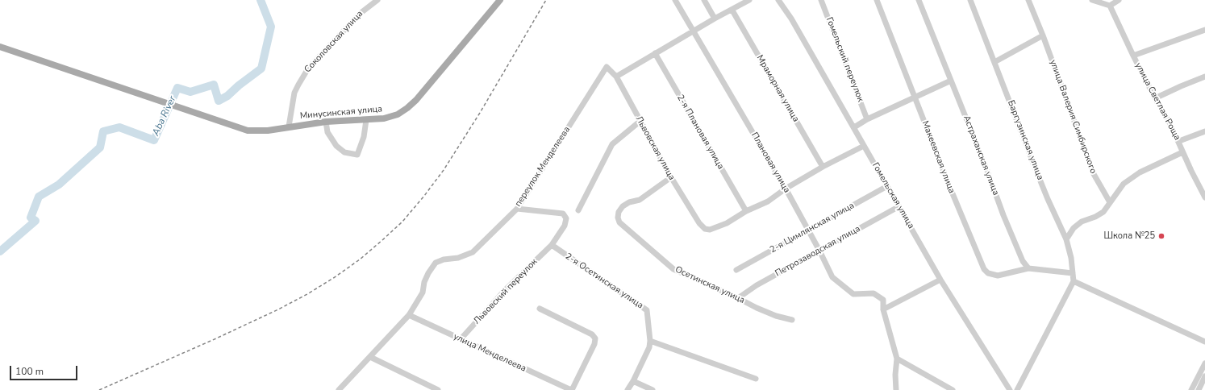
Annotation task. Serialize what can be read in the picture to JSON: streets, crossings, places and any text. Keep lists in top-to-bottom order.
{
  "streets": {
    "main road": ["Минусинская улица"],
    "street": [
      "Соколовская улица",
      "Гомельский переулок",
      "Мраморная улица",
      "улица Светлая Роща",
      "улица Валерия Симбирского",
      "2-я Плановая улица",
      "Баргузинская улица",
      "Львовская улица",
      "Астраханская улица",
      "Макеевская улица",
      "Плановая улица",
      "переулок Менделеева",
      "Гомельская улица",
      "2-я Цимлянская улица",
      "Петрозаводская улица",
      "2-я Осетинская улица",
      "Осетинская улица",
      "Львовский переулок",
      "улица Менделеева"
    ]
  },
  "crossings": [
    ["Соколовская улица", "Минусинская улица"],
    ["2-я Плановая улица", "Львовская улица"],
    ["Львовская улица", "переулок Менделеева"],
    ["Львовская улица", "Осетинская улица"],
    ["Астраханская улица", "Макеевская улица"],
    ["Плановая улица", "2-я Цимлянская улица"],
    ["Плановая улица", "Петрозаводская улица"],
    ["переулок Менделеева", "Львовский переулок"],
    ["переулок Менделеева", "улица Менделеева"],
    ["Гомельская улица", "2-я Цимлянская улица"],
    ["Гомельская улица", "Петрозаводская улица"],
    ["Петрозаводская улица", "Осетинская улица"],
    ["2-я Осетинская улица", "Львовский переулок"],
    ["Львовский переулок", "улица Менделеева"]
  ],
  "water": ["Aba River"],
  "places": ["Школа №25"],
  "scale_bar": "100 m"
}
